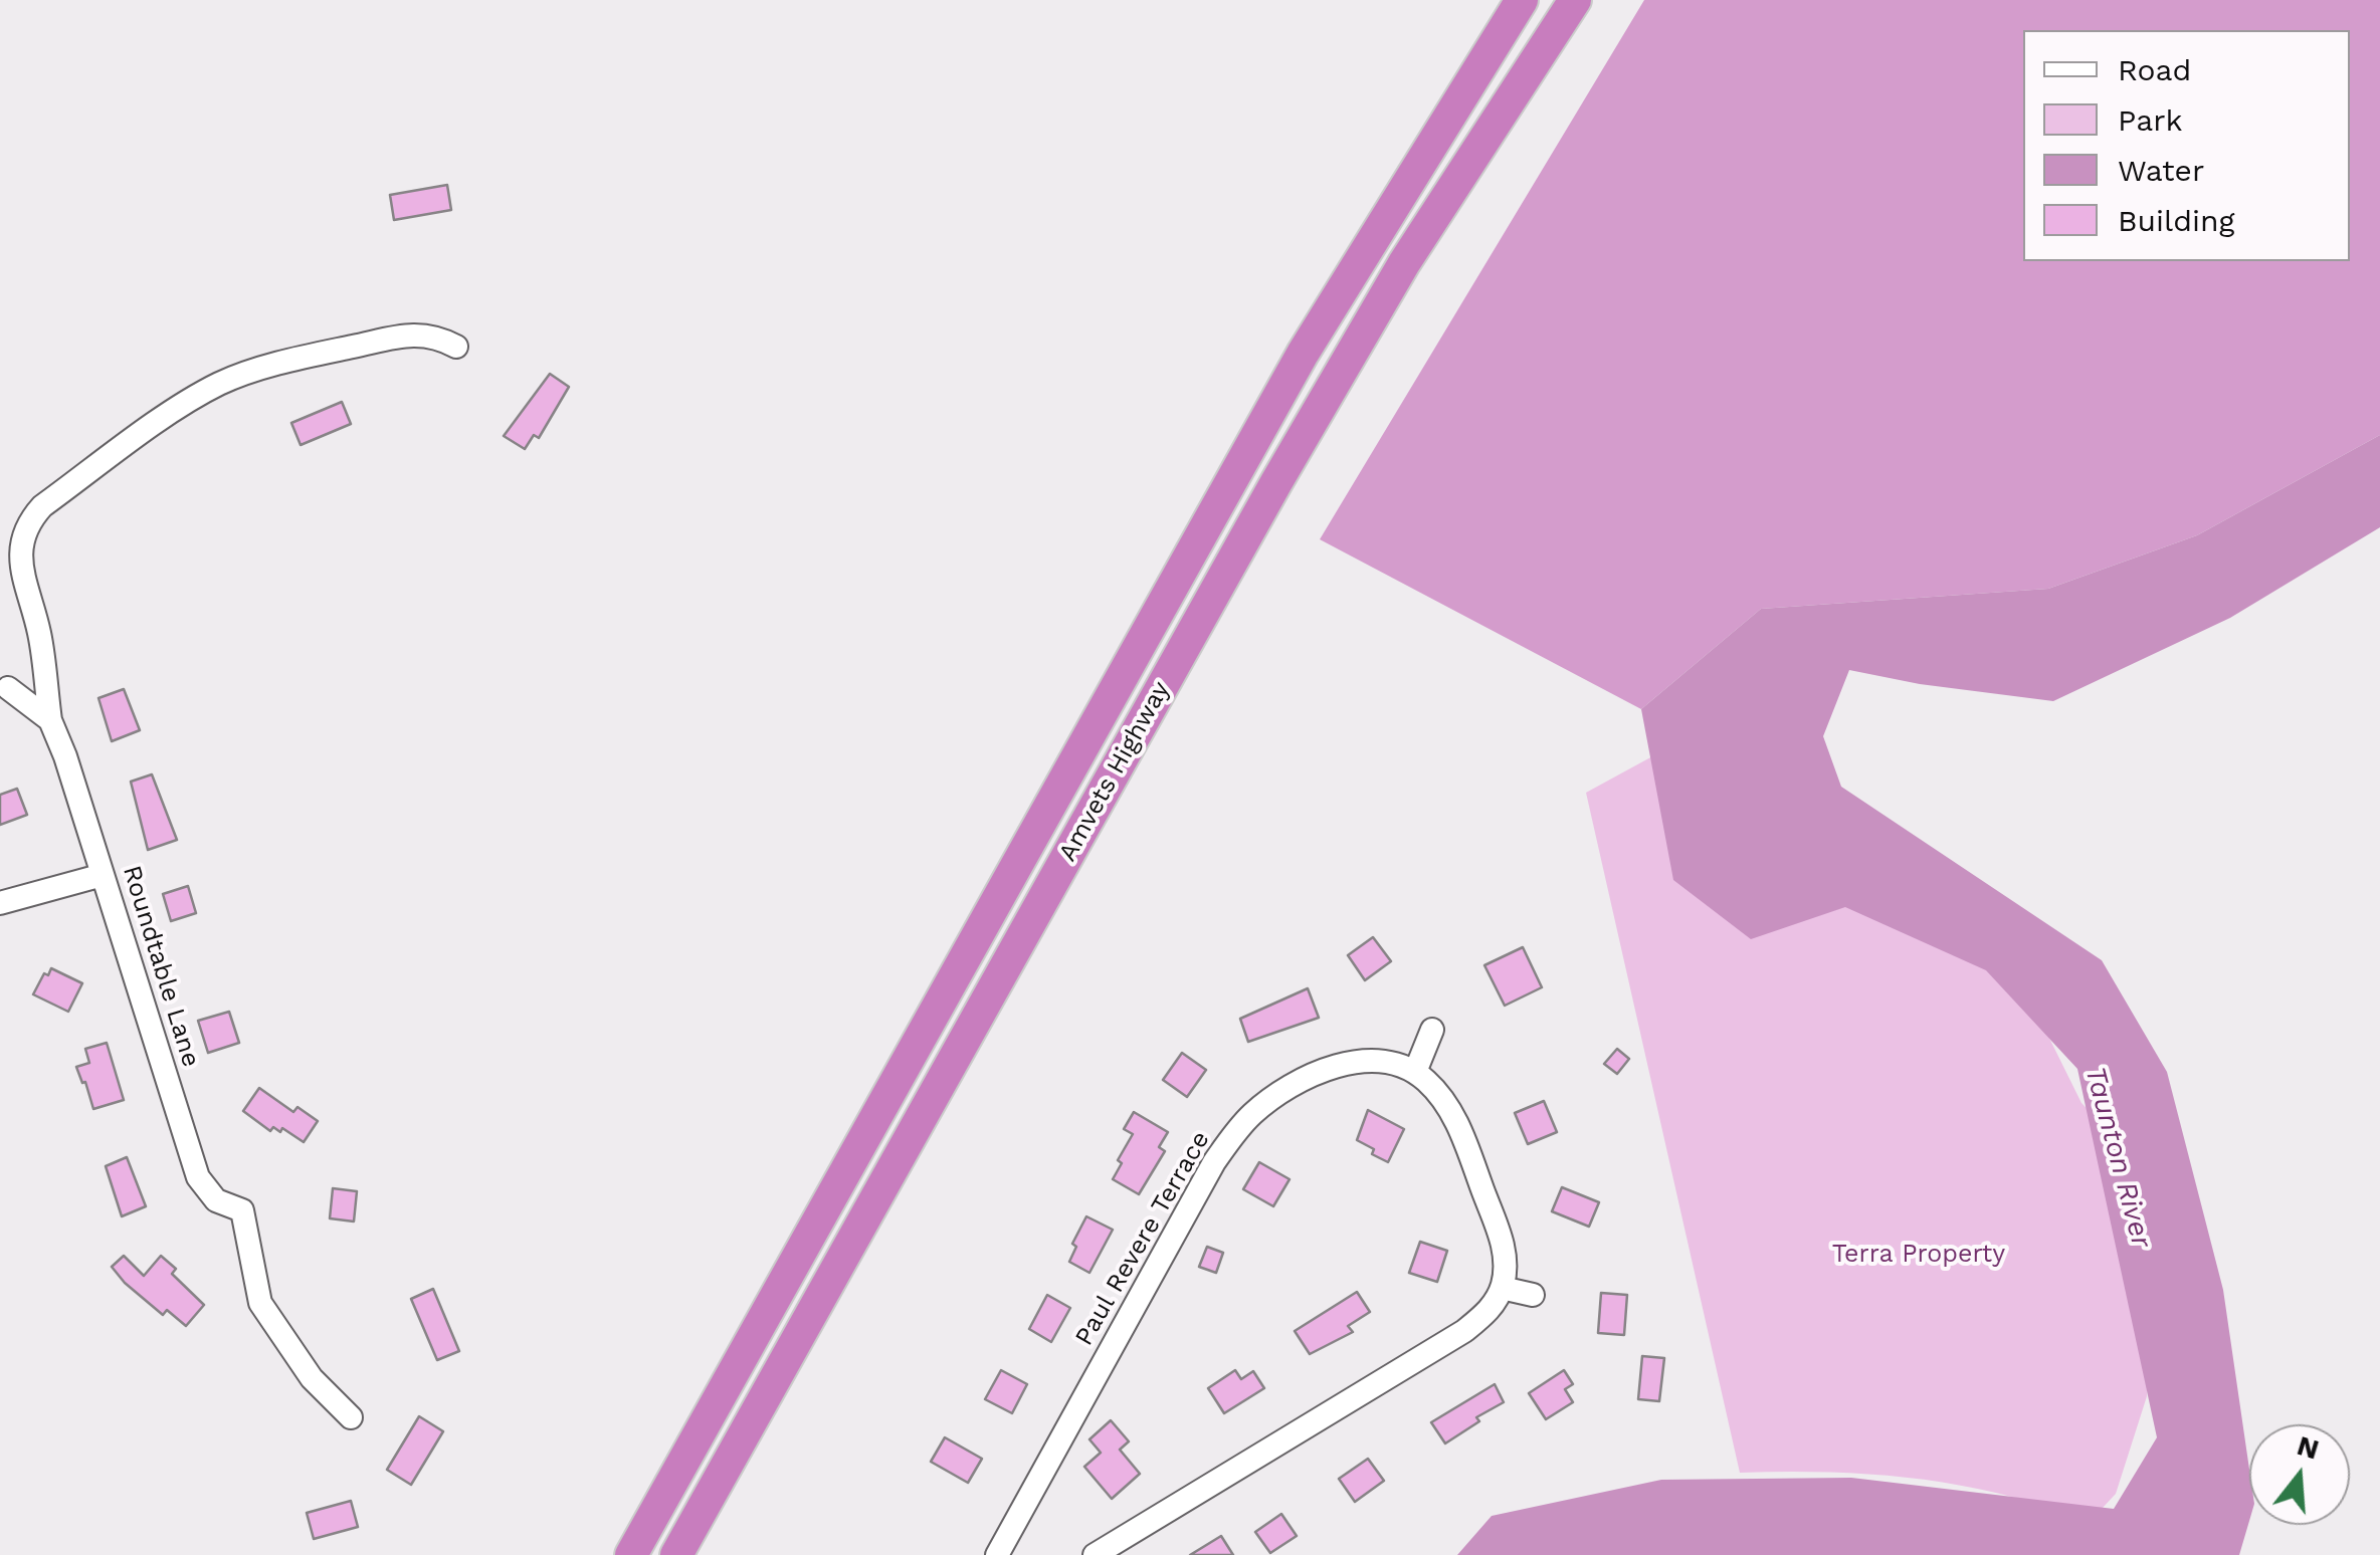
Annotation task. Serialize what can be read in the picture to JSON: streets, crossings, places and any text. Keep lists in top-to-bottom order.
{
  "streets": {
    "highway": ["Amvets Highway"],
    "street": ["Roundtable Lane", "Paul Revere Terrace"]
  },
  "water": ["Taunton River"],
  "parks": ["Terra Property"],
  "legend": [
    "Road",
    "Park",
    "Water",
    "Building"
  ],
  "north": "top"
}
